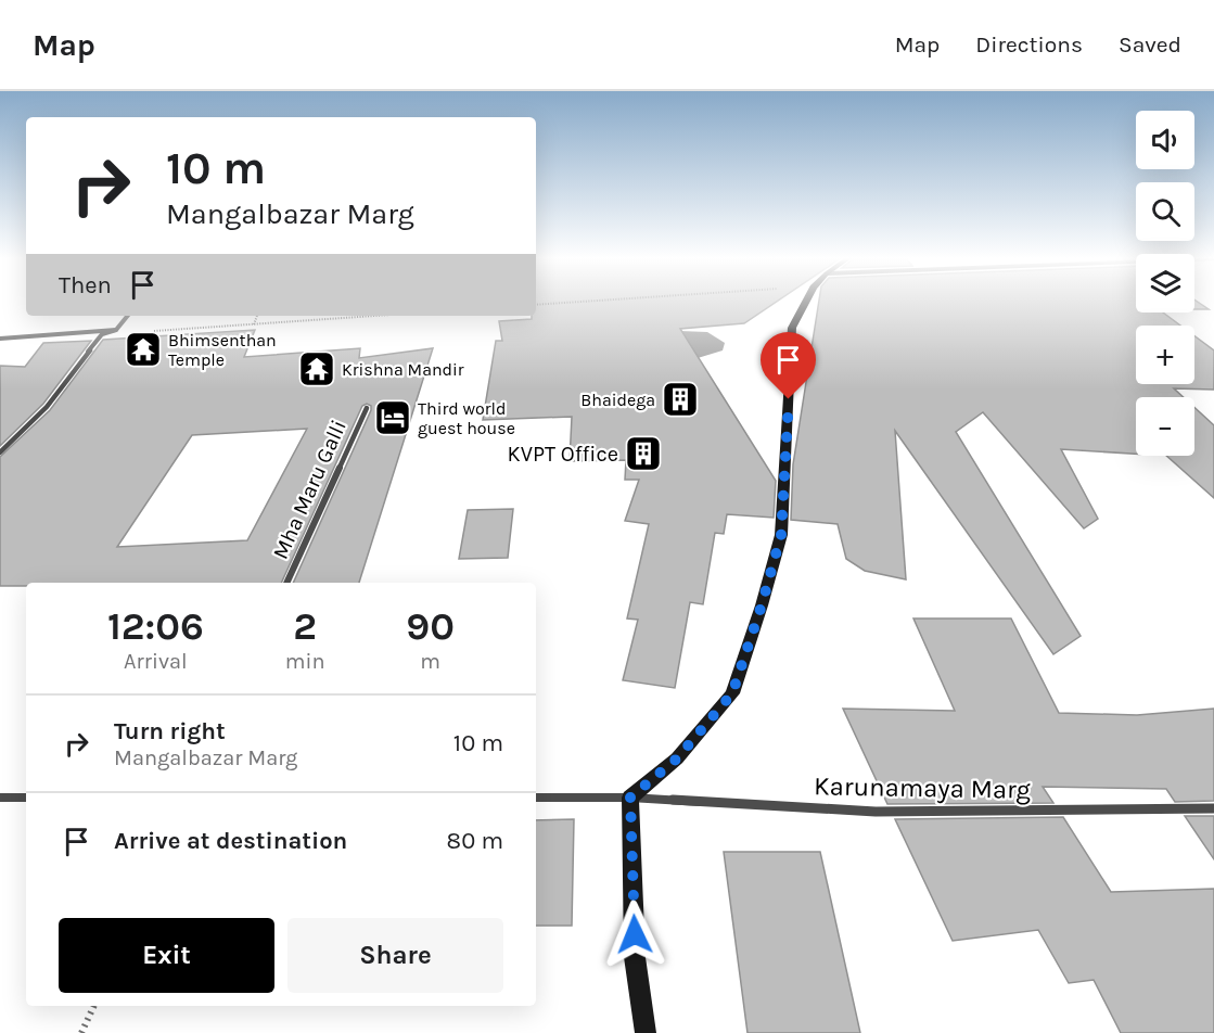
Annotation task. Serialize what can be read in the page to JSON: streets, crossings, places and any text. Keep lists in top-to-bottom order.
{
  "streets": {
    "street": ["Mha Maru Galli", "Karunamaya Marg"]
  },
  "places": {
    "temple": ["Bhimsenthan Temple", "Krishna Mandir"],
    "building": ["Bhaidega", "KVPT Office"],
    "hotel": ["Third world guest house"]
  },
  "page": {
    "header": "Map",
    "nav": ["Map", "Directions", "Saved"],
    "map_buttons": ["+", "−"],
    "turn": ["10 m", "Mangalbazar Marg"],
    "then": "Then",
    "eta": [
      "12:06",
      "Arrival",
      "2",
      "min",
      "90",
      "m"
    ],
    "list": [
      {
        "name": "Turn right",
        "note": "Mangalbazar Marg",
        "value": "10 m"
      },
      {
        "name": "Arrive at destination",
        "value": "80 m"
      }
    ],
    "buttons": ["Exit", "Share"]
  }
}
